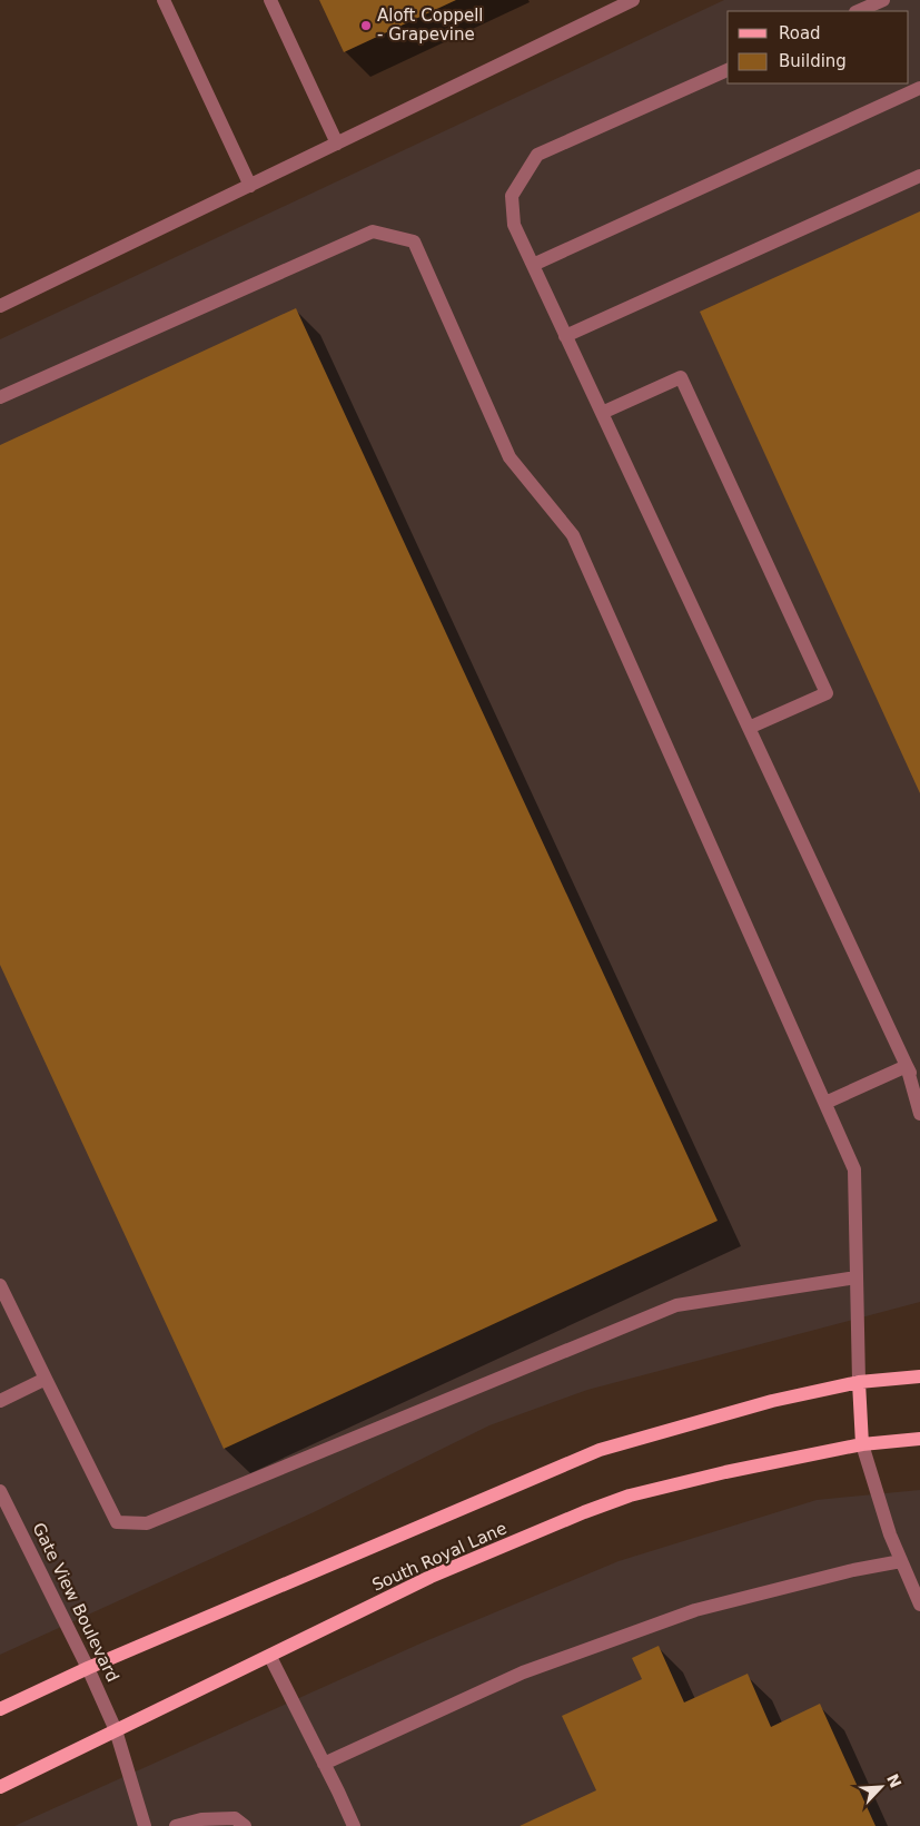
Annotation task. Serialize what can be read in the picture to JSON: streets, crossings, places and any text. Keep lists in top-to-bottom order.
{
  "streets": {
    "main road": ["South Royal Lane"],
    "street": ["Gate View Boulevard"]
  },
  "crossings": [
    ["South Royal Lane", "Gate View Boulevard"]
  ],
  "places": ["Aloft Coppell - Grapevine"],
  "legend": ["Road", "Building"],
  "north": "top right"
}
